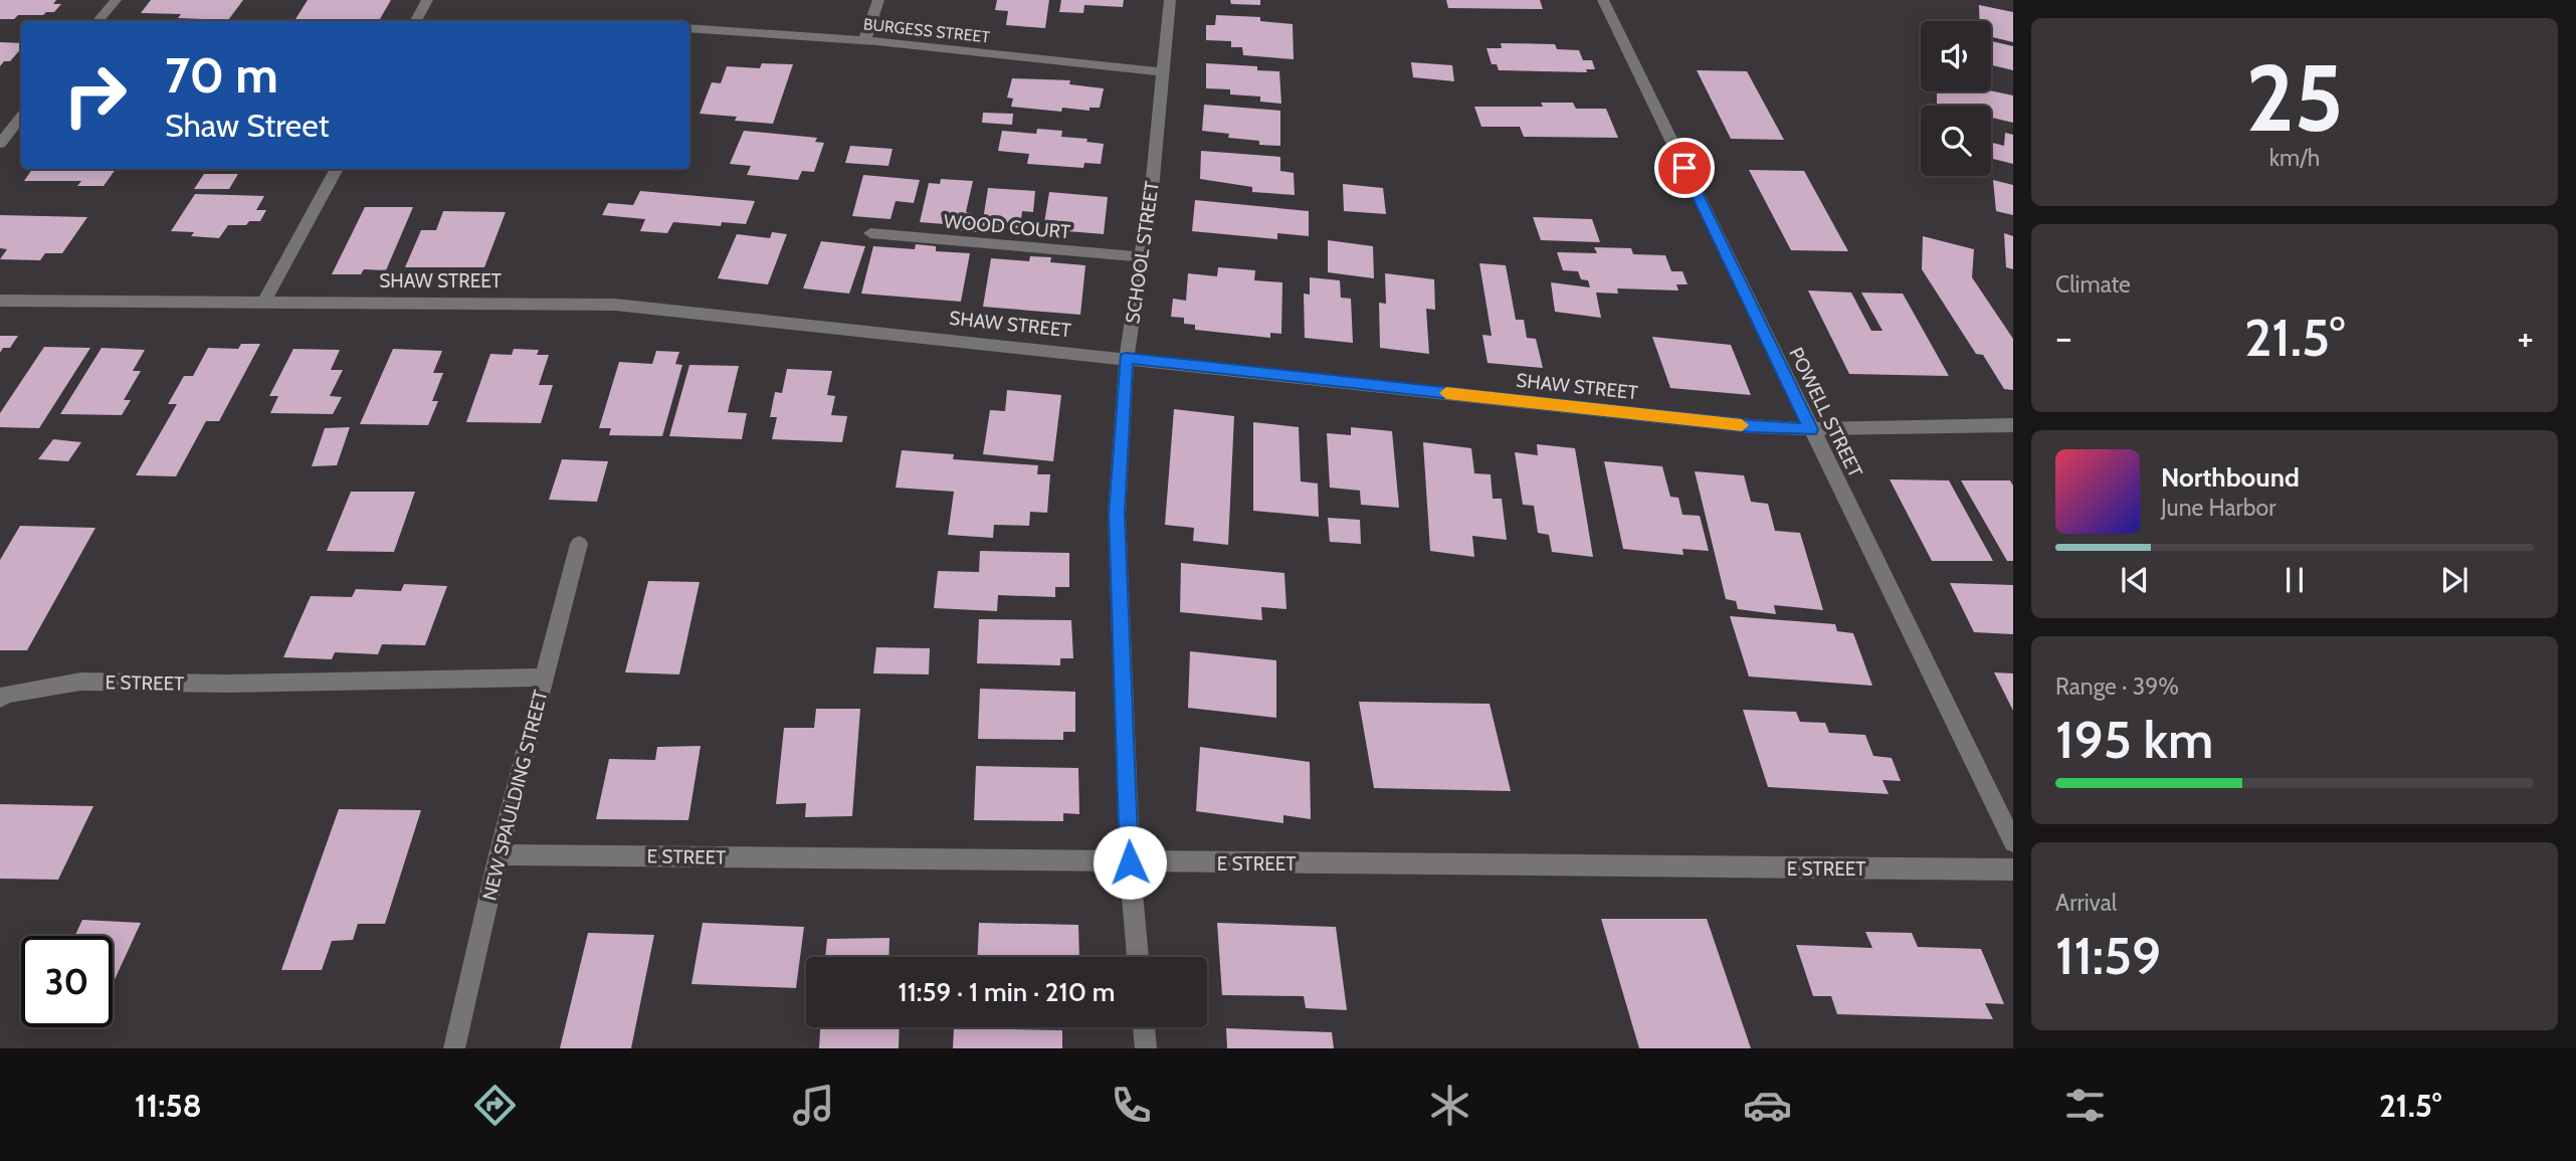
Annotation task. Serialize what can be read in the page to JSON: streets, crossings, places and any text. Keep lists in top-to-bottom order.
{
  "streets": {
    "street": [
      "BURGESS STREET",
      "WOOD COURT",
      "SCHOOL STREET",
      "SHAW STREET",
      "POWELL STREET",
      "E STREET",
      "NEW SPAULDING STREET"
    ]
  },
  "crossings": [
    ["BURGESS STREET", "SCHOOL STREET"],
    ["WOOD COURT", "SCHOOL STREET"],
    ["SCHOOL STREET", "SHAW STREET"],
    ["SCHOOL STREET", "E STREET"],
    ["SHAW STREET", "POWELL STREET"],
    ["E STREET", "NEW SPAULDING STREET"]
  ],
  "page": {
    "tile": [
      ["25", "km/h"],
      "Climate",
      ["Range · 39%", "195 km"],
      ["Arrival", "11:59"]
    ],
    "turn": ["70 m", "Shaw Street"],
    "heat": ["−", "21.5°", "+"],
    "song": ["Northbound", "June Harbor"],
    "limit": "30",
    "trip": "11:59 · 1 min · 210 m",
    "tabs": ["11:58", "21.5°"]
  }
}
